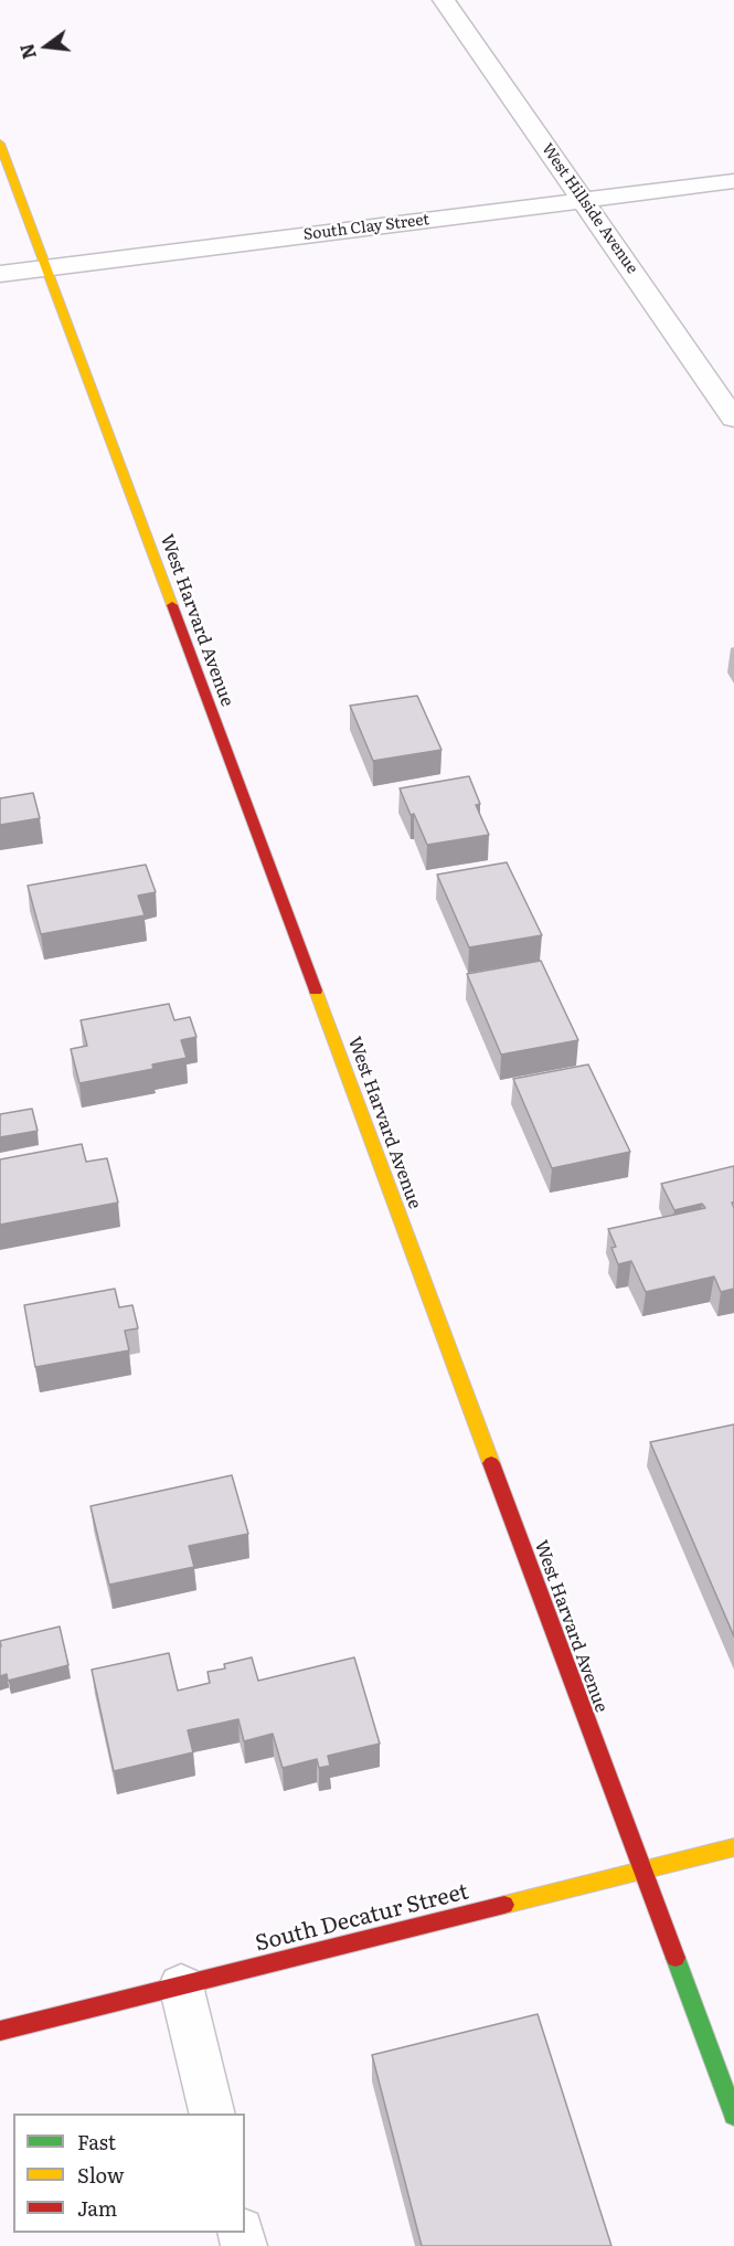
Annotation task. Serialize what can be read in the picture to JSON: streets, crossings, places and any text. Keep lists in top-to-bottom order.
{
  "streets": {
    "street": [
      "West Hillside Avenue",
      "South Clay Street",
      "West Harvard Avenue",
      "South Decatur Street"
    ]
  },
  "crossings": [
    ["West Hillside Avenue", "South Clay Street"],
    ["South Clay Street", "West Harvard Avenue"],
    ["West Harvard Avenue", "South Decatur Street"]
  ],
  "legend": ["Fast", "Slow", "Jam"],
  "north": "left"
}
